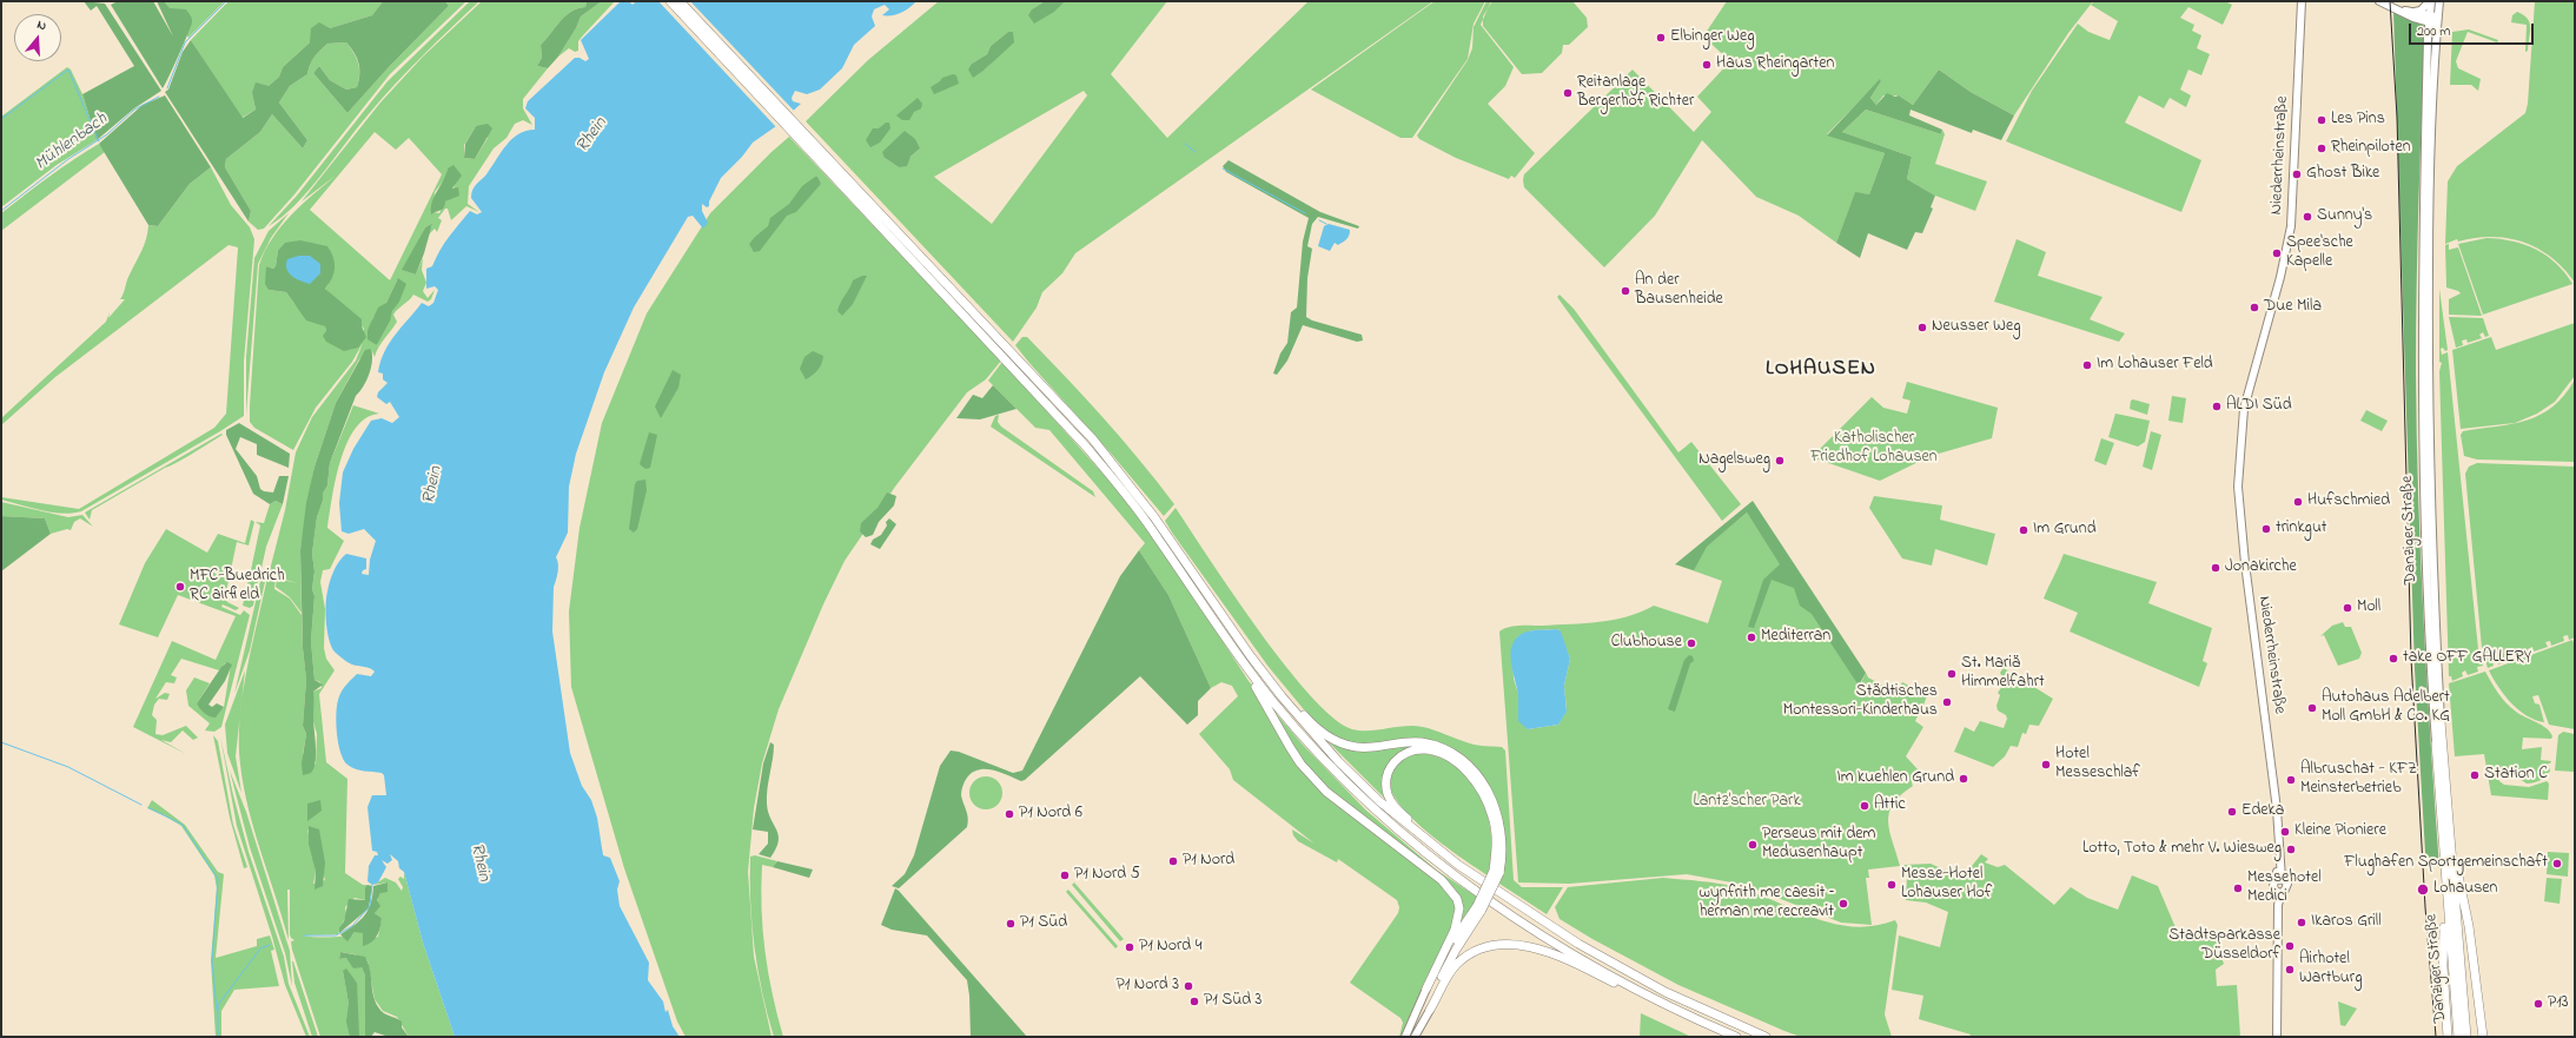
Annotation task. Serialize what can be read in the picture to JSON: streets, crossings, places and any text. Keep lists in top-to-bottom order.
{
  "streets": {
    "highway": ["Danziger Straße"],
    "main road": ["Niederrheinstraße"]
  },
  "districts": ["LOHAUSEN"],
  "water": ["Rhein", "Mühlenbach"],
  "parks": ["Katholischer Friedhof Lohausen", "Lantz'scher Park"],
  "places": [
    "Elbinger Weg",
    "Haus Rheingarten",
    "Reitanlage Bergerhof Richter",
    "Les Pins",
    "Rheinpiloten",
    "Ghost Bike",
    "Sunny's",
    "Spee'sche Kapelle",
    "An der Bausenheide",
    "Due Mila",
    "Neusser Weg",
    "Im Lohauser Feld",
    "ALDI Süd",
    "Nagelsweg",
    "Hufschmied",
    "trinkgut",
    "Im Grund",
    "Jonakirche",
    "MFC-Buedrich RC airfield",
    "Moll",
    "Mediterran",
    "Clubhouse",
    "take OFF GALLERY",
    "St. Mariä Himmelfahrt",
    "Städtisches Montessori-Kinderhaus",
    "Autohaus Adelbert Moll GmbH & Co. KG",
    "Hotel Messeschlaf",
    "Station C",
    "Im kuehlen Grund",
    "Albruschat - KFZ Meinsterbetrieb",
    "Attic",
    "Edeka",
    "P1 Nord 6",
    "Kleine Pioniere",
    "Perseus mit dem Medusenhaupt",
    "Lotto, Toto & mehr V. Wiesweg",
    "P1 Nord",
    "Flughafen Sportgemeinschaft",
    "P1 Nord 5",
    "Messe-Hotel Lohauser Hof",
    "Messehotel Medici",
    "Lohausen",
    "wynfrith me caesit – herman me recreavit",
    "Ikaros Grill",
    "P1 Süd",
    "Stadtsparkasse Düsseldorf",
    "P1 Nord 4",
    "Airhotel Wartburg",
    "P1 Nord 3",
    "P1 Süd 3",
    "P13"
  ],
  "scale_bar": "200 m",
  "north": "top"
}
